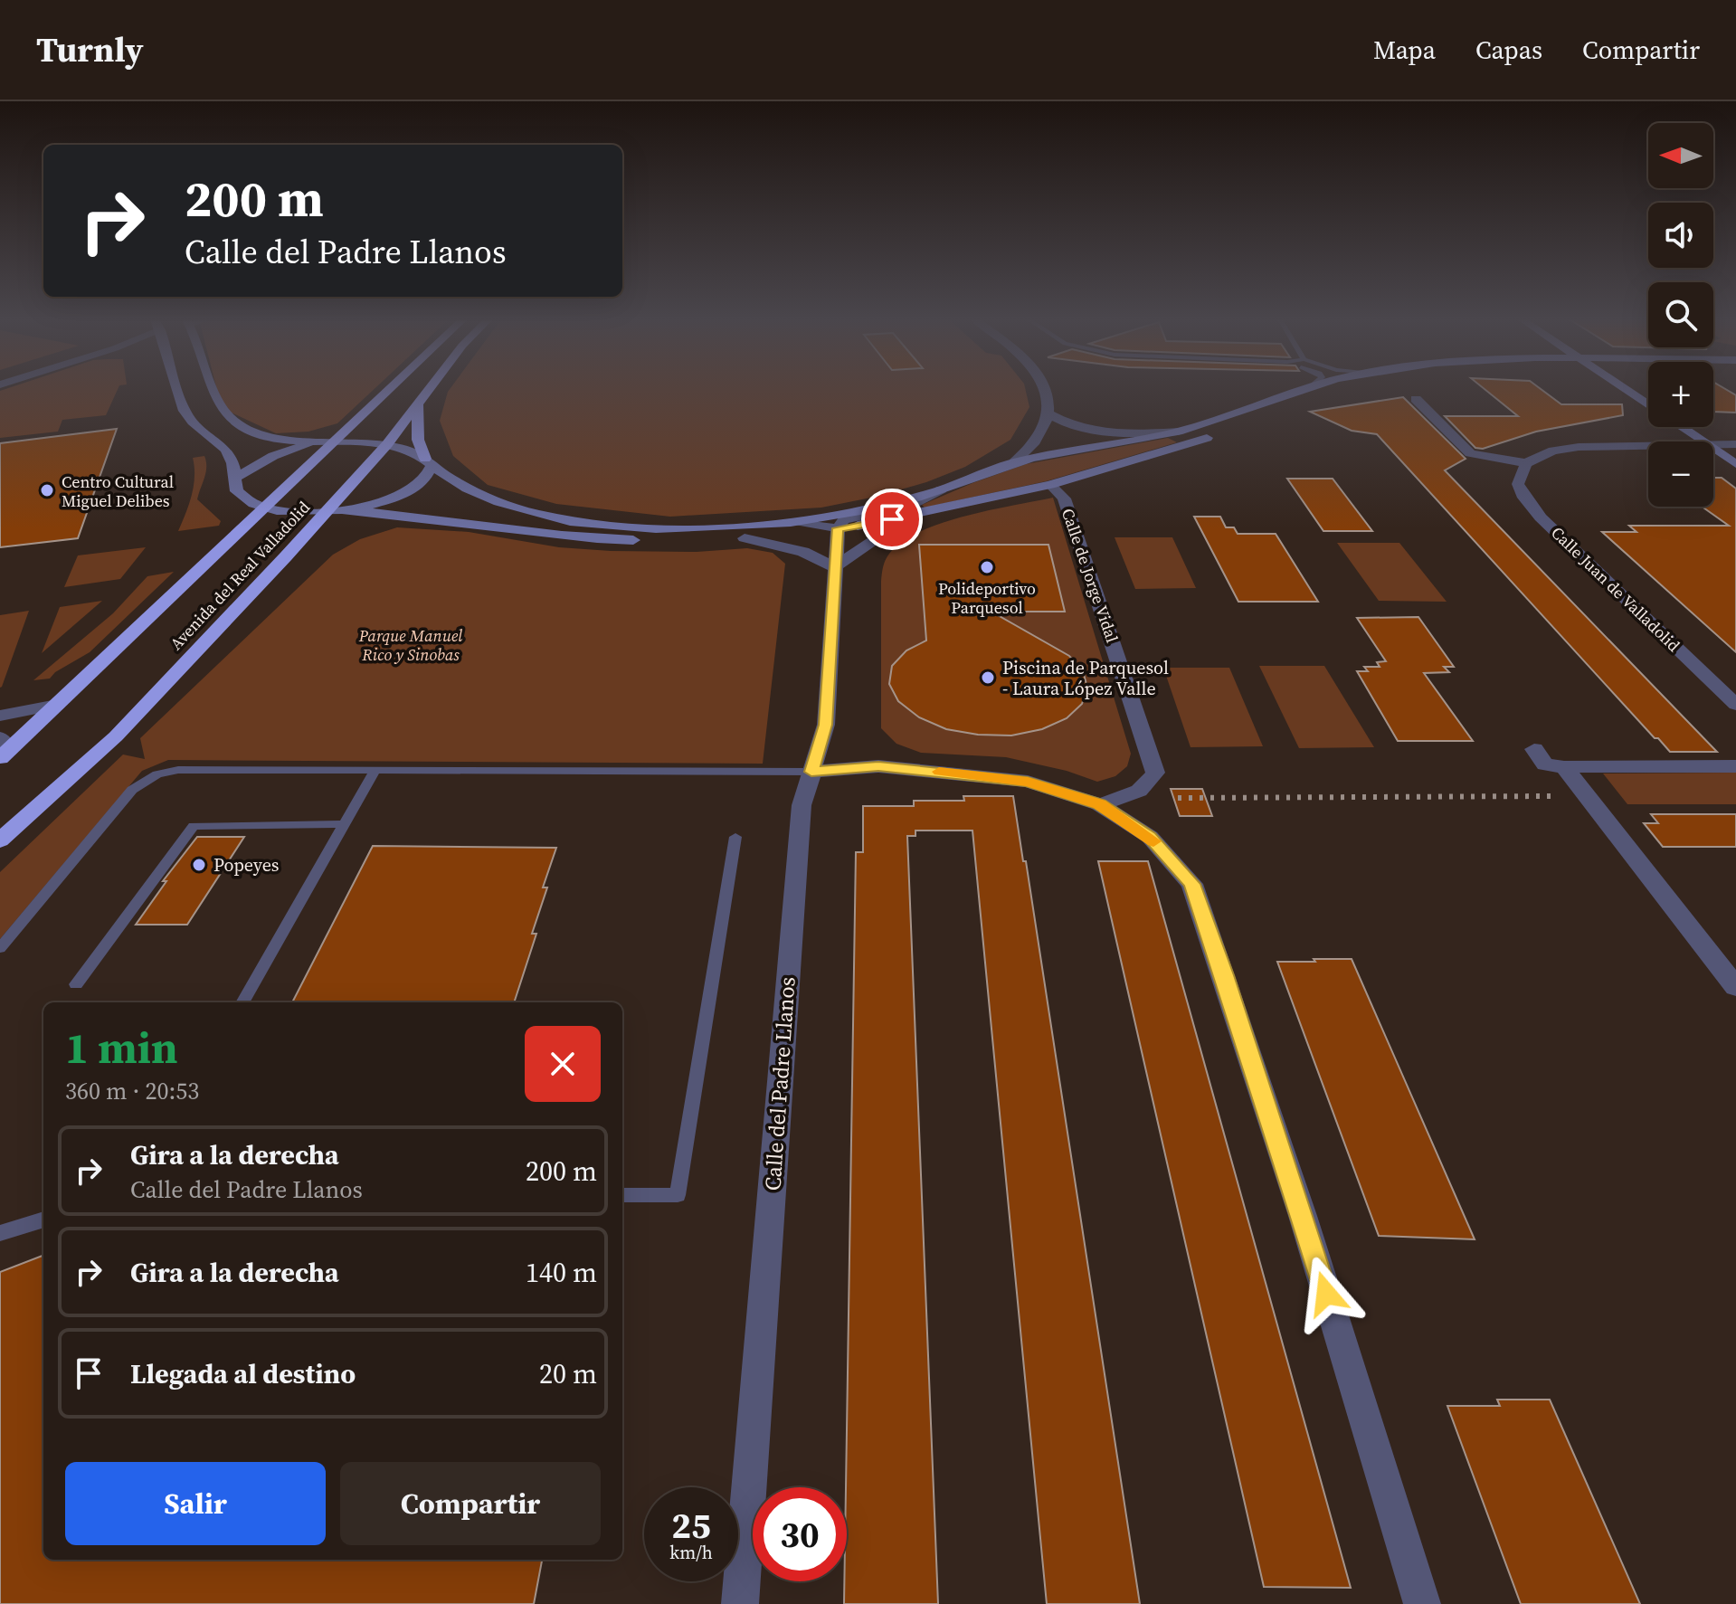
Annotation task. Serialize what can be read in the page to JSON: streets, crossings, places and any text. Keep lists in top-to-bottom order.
{
  "streets": {
    "highway": ["Avenida del Real Valladolid"],
    "street": ["Calle de Jorge Vidal", "Calle Juan de Valladolid", "Calle del Padre Llanos"]
  },
  "parks": ["Parque Manuel Rico y Sinobas"],
  "places": [
    "Centro Cultural Miguel Delibes",
    "Polideportivo Parquesol",
    "Piscina de Parquesol - Laura López Valle",
    "Popeyes"
  ],
  "north": "left",
  "page": {
    "header": "Turnly",
    "nav": ["Mapa", "Capas", "Compartir"],
    "map_buttons": ["+", "−"],
    "turn": ["200 m", "Calle del Padre Llanos"],
    "heading": ["1 min", "360 m · 20:53"],
    "list": [
      {
        "name": "Gira a la derecha",
        "note": "Calle del Padre Llanos",
        "value": "200 m"
      },
      {
        "name": "Gira a la derecha",
        "value": "140 m"
      },
      {
        "name": "Llegada al destino",
        "value": "20 m"
      }
    ],
    "buttons": ["Salir", "Compartir"],
    "speed": "25 km/h",
    "limit": "30"
  }
}
